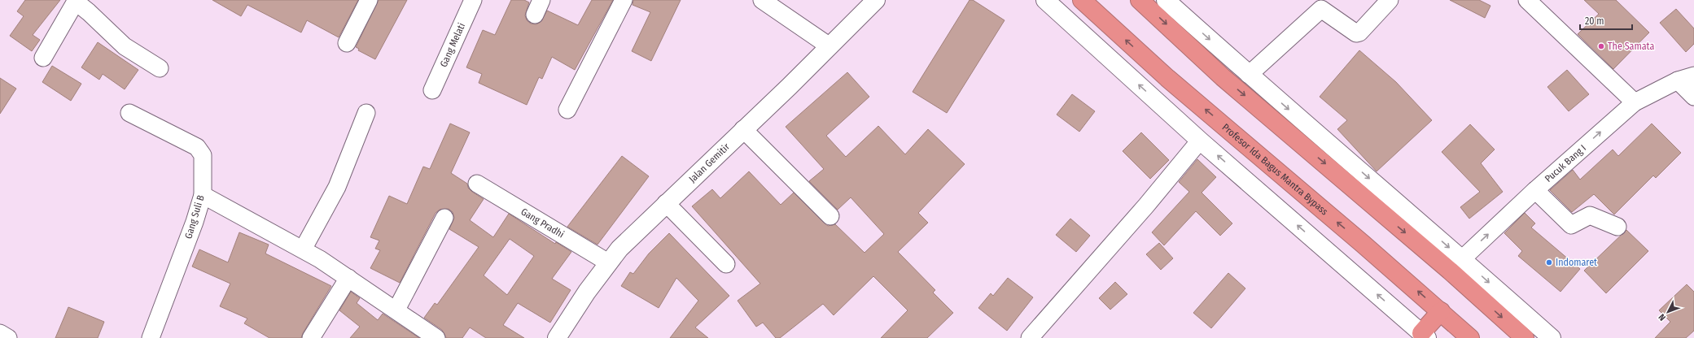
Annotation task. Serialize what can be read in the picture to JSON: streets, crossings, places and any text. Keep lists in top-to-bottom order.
{
  "streets": {
    "highway": ["Profesor Ida Bagus Mantra Bypass"],
    "street": [
      "Gang Melati",
      "Jalan Gemitir",
      "Pucuk Bang I",
      "Gang Suli B",
      "Gang Pradhi"
    ]
  },
  "crossings": [
    ["Jalan Gemitir", "Gang Pradhi"]
  ],
  "one_way": ["Pucuk Bang I"],
  "places": ["The Samata", "Indomaret"],
  "scale_bar": "20 m",
  "north": "bottom left"
}
